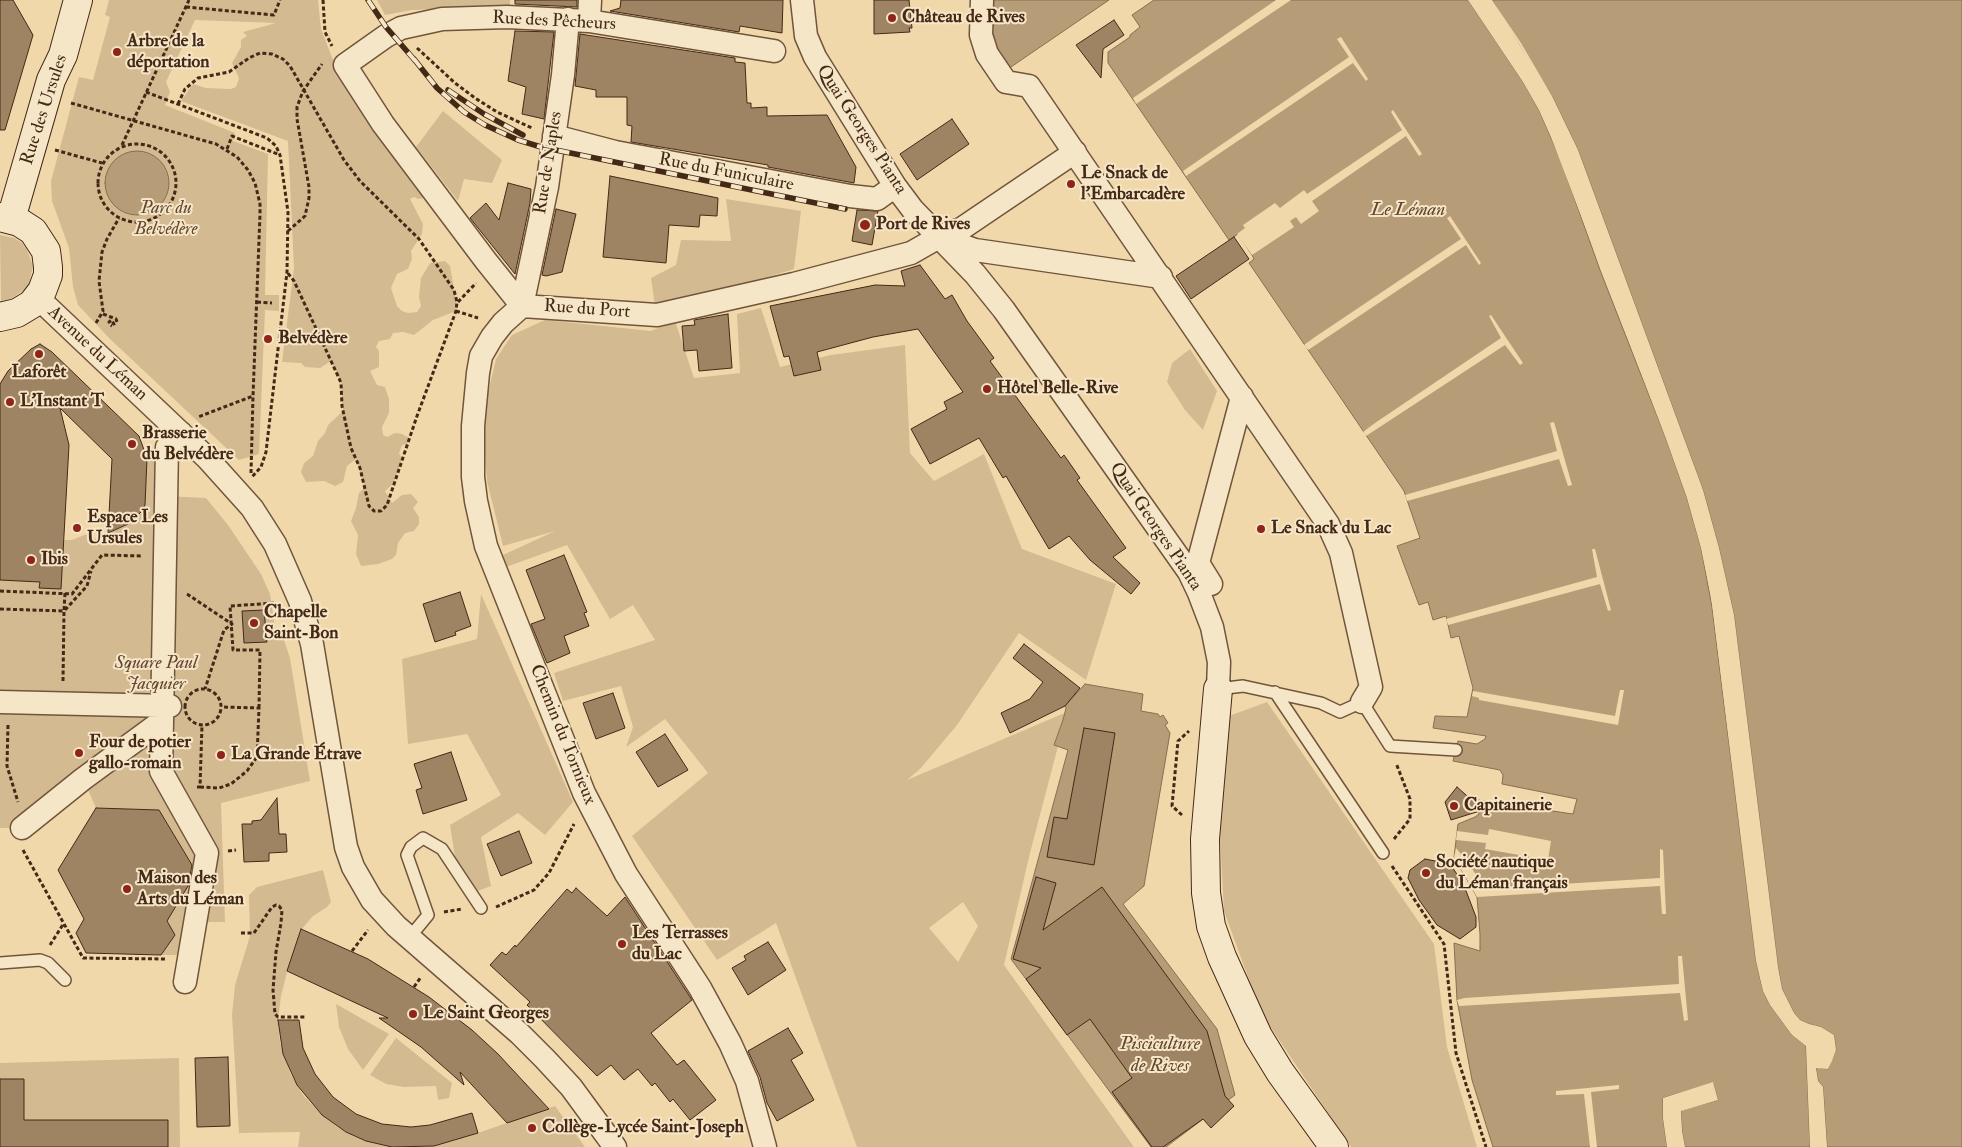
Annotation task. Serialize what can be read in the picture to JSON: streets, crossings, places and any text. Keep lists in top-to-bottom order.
{
  "streets": {
    "street": [
      "Rue des Pêcheurs",
      "Rue des Ursules",
      "Quai Georges Pianta",
      "Rue de Naples",
      "Rue du Funiculaire",
      "Rue du Port",
      "Avenue du Léman",
      "Chemin du Tornieux"
    ]
  },
  "crossings": [
    ["Rue des Pêcheurs", "Rue de Naples"],
    ["Rue des Pêcheurs", "Rue du Port"],
    ["Quai Georges Pianta", "Rue du Funiculaire"],
    ["Quai Georges Pianta", "Rue du Port"],
    ["Rue de Naples", "Rue du Funiculaire"],
    ["Rue de Naples", "Rue du Port"],
    ["Rue de Naples", "Chemin du Tornieux"],
    ["Rue du Port", "Chemin du Tornieux"]
  ],
  "water": ["Le Léman", "Pisciculture de Rives"],
  "parks": ["Parc du Belvédère", "Square Paul Jacquier"],
  "places": [
    "Château de Rives",
    "Arbre de la déportation",
    "Le Snack de l'Embarcadère",
    "Port de Rives",
    "Belvédère",
    "Laforêt",
    "Hôtel Belle-Rive",
    "L'Instant T",
    "Brasserie du Belvédère",
    "Espace Les Ursules",
    "Le Snack du Lac",
    "Ibis",
    "Chapelle Saint-Bon",
    "Four de potier gallo-romain",
    "La Grande Étrave",
    "Capitainerie",
    "Société nautique du Léman français",
    "Maison des Arts du Léman",
    "Les Terrasses du Lac",
    "Le Saint Georges",
    "Collège-Lycée Saint-Joseph"
  ]
}
